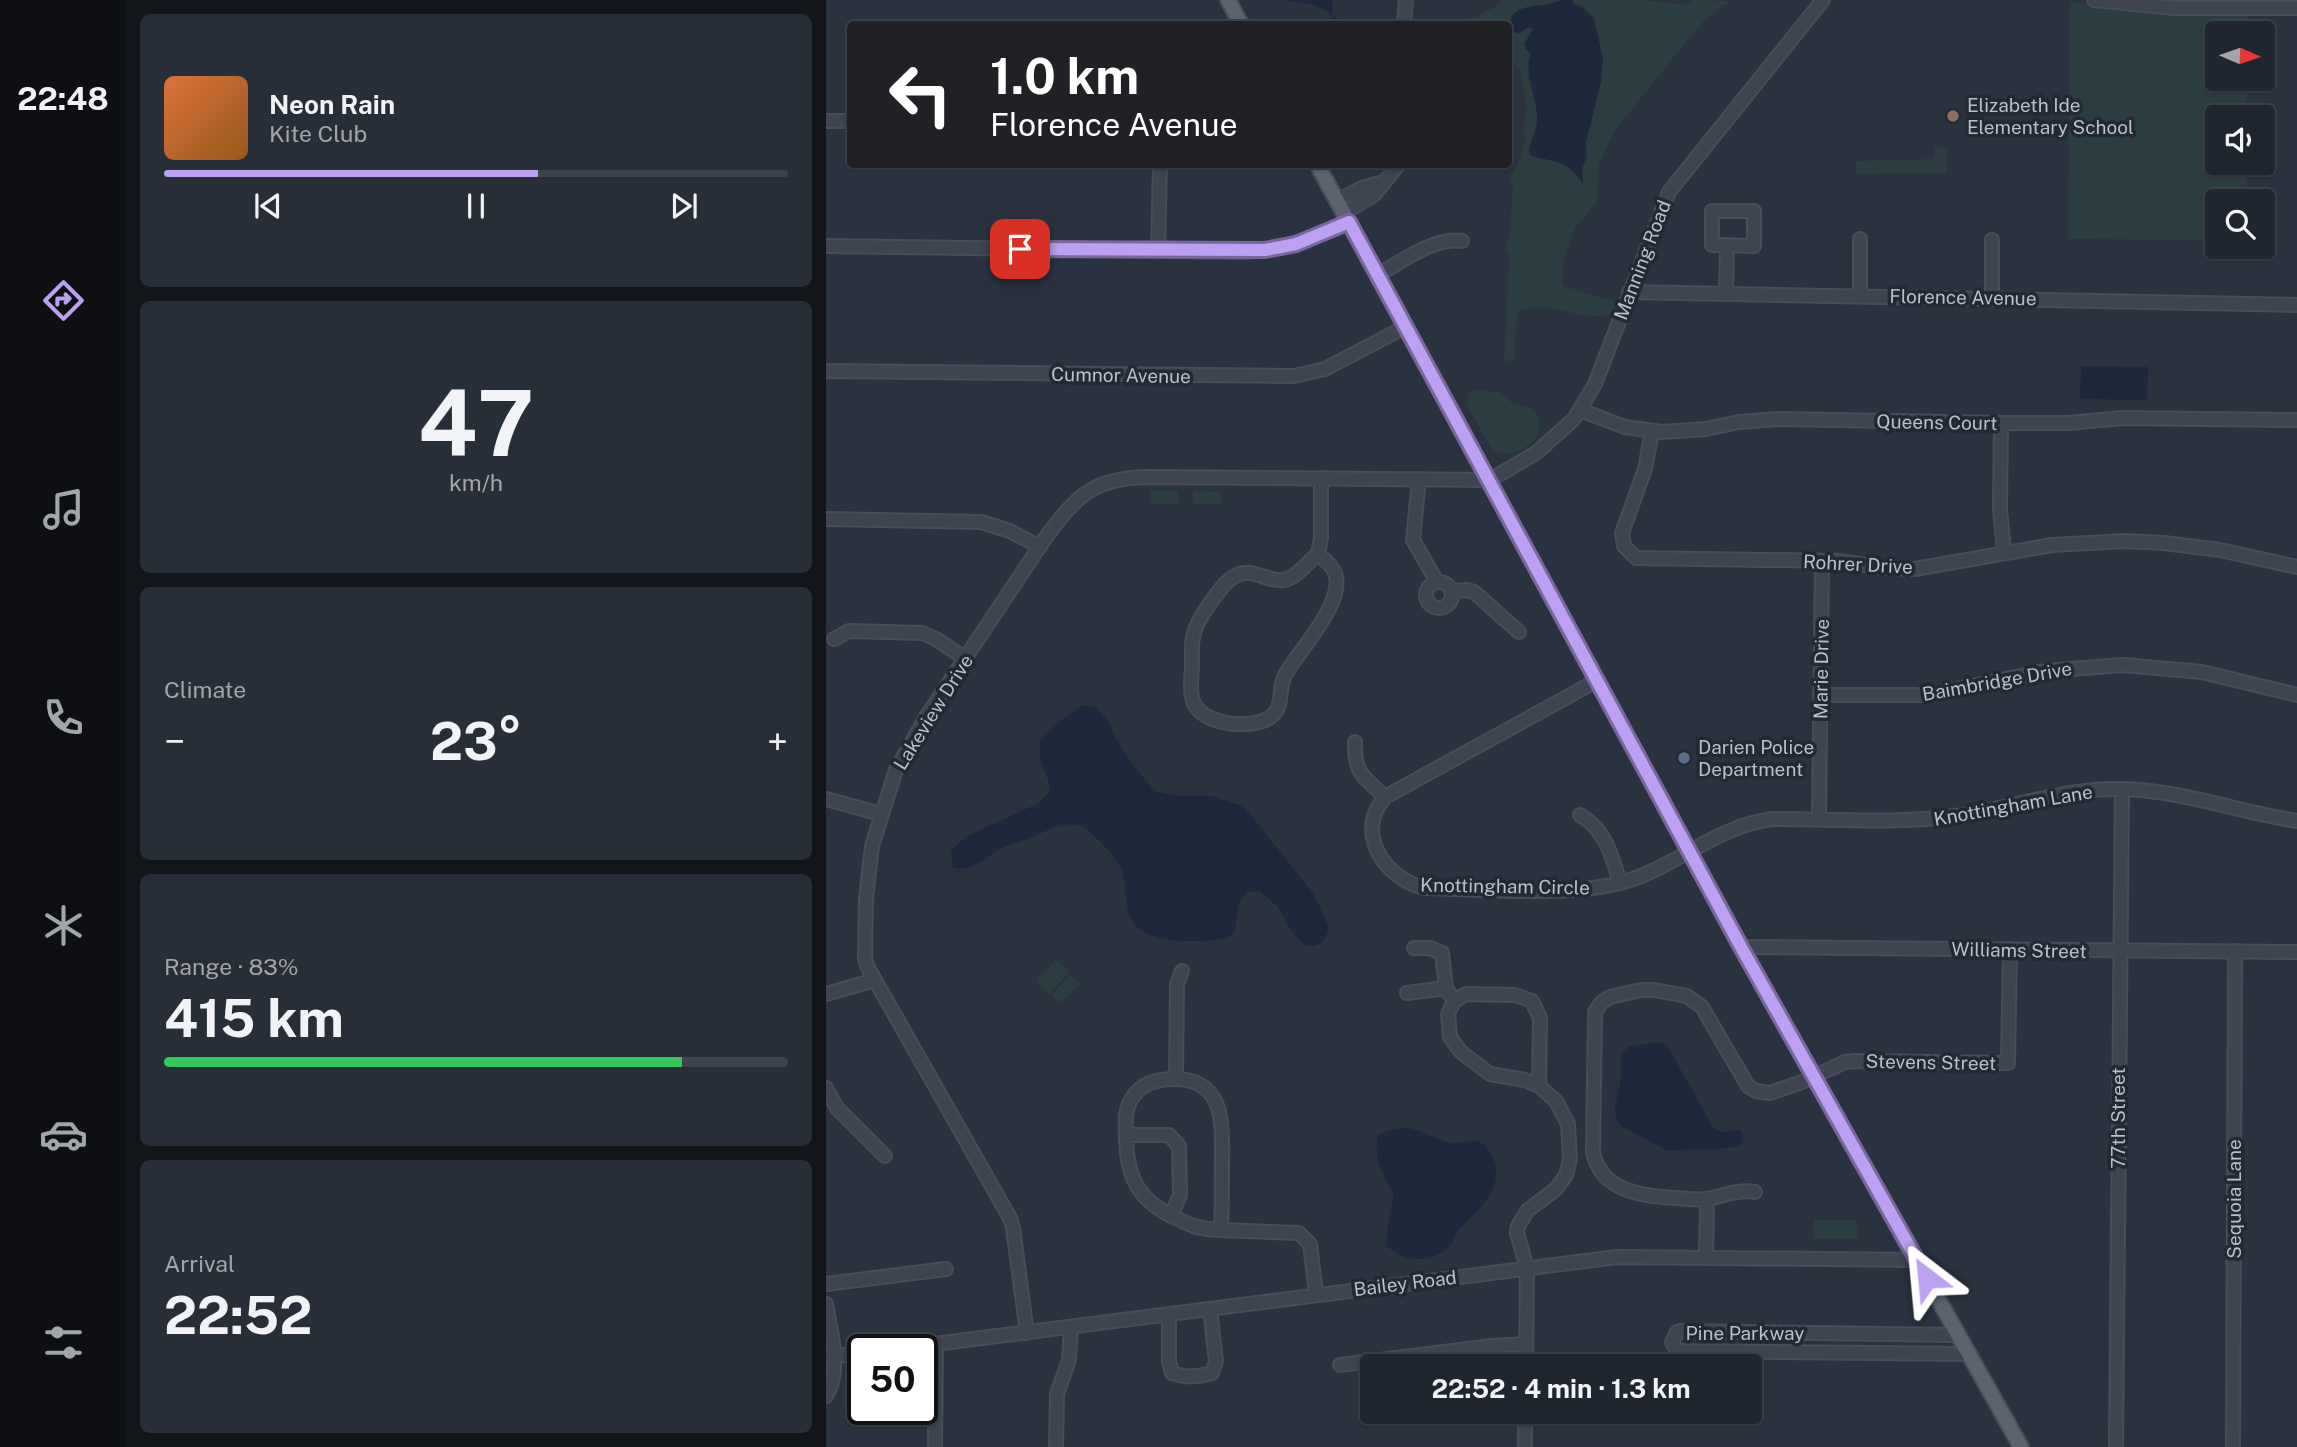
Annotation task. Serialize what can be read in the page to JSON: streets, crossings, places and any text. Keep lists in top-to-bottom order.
{
  "streets": {
    "street": [
      "Manning Road",
      "Florence Avenue",
      "Cumnor Avenue",
      "Queens Court",
      "Rohrer Drive",
      "Marie Drive",
      "Baimbridge Drive",
      "Lakeview Drive",
      "Knottingham Lane",
      "Knottingham Circle",
      "Williams Street",
      "Stevens Street",
      "77th Street",
      "Sequoia Lane",
      "Bailey Road",
      "Pine Parkway"
    ]
  },
  "crossings": [
    ["Manning Road", "Florence Avenue"],
    ["Manning Road", "Queens Court"],
    ["Manning Road", "Lakeview Drive"],
    ["Queens Court", "Rohrer Drive"],
    ["Rohrer Drive", "Marie Drive"],
    ["Marie Drive", "Baimbridge Drive"],
    ["Marie Drive", "Knottingham Lane"],
    ["Lakeview Drive", "Bailey Road"],
    ["Knottingham Lane", "Knottingham Circle"],
    ["Knottingham Lane", "77th Street"],
    ["Williams Street", "Stevens Street"],
    ["Williams Street", "77th Street"],
    ["Williams Street", "Sequoia Lane"]
  ],
  "places": ["Elizabeth Ide Elementary School", "Darien Police Department"],
  "north": "right",
  "page": {
    "tabs": "22:48",
    "turn": ["1.0 km", "Florence Avenue"],
    "song": ["Neon Rain", "Kite Club"],
    "tile": [
      ["47", "km/h"],
      "Climate",
      ["Range · 83%", "415 km"],
      ["Arrival", "22:52"]
    ],
    "heat": ["−", "23°", "+"],
    "limit": "50",
    "trip": "22:52 · 4 min · 1.3 km"
  }
}
